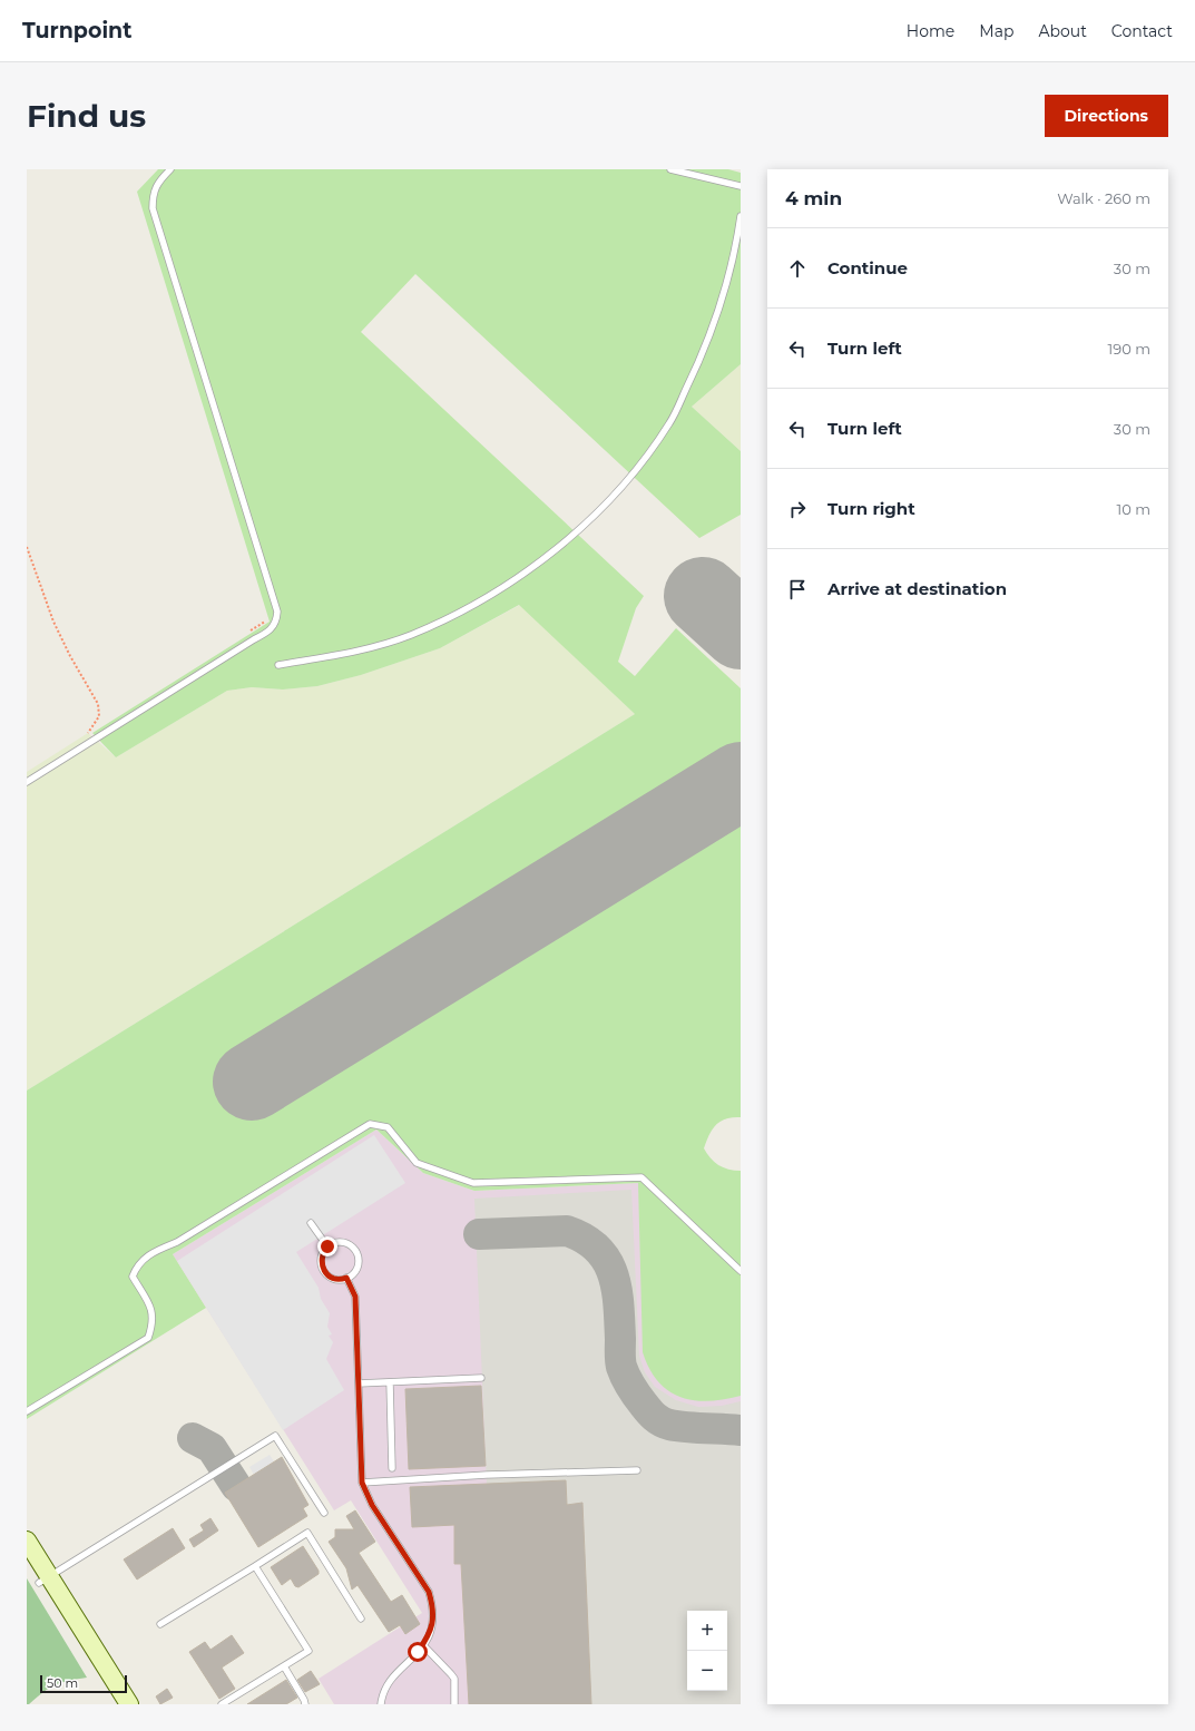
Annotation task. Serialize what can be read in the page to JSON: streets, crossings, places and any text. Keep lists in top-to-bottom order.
{
  "scale_bar": "50 m",
  "page": {
    "header": "Turnpoint",
    "nav": [
      "Home",
      "Map",
      "About",
      "Contact"
    ],
    "buttons": "Directions",
    "title": "Find us",
    "heading": ["4 min", "Walk · 260 m"],
    "list": [
      ["Continue", "30 m"],
      ["Turn left", "190 m"],
      ["Turn left", "30 m"],
      ["Turn right", "10 m"],
      "Arrive at destination"
    ],
    "map_buttons": ["+", "−"],
    "scale": "50 m"
  }
}
